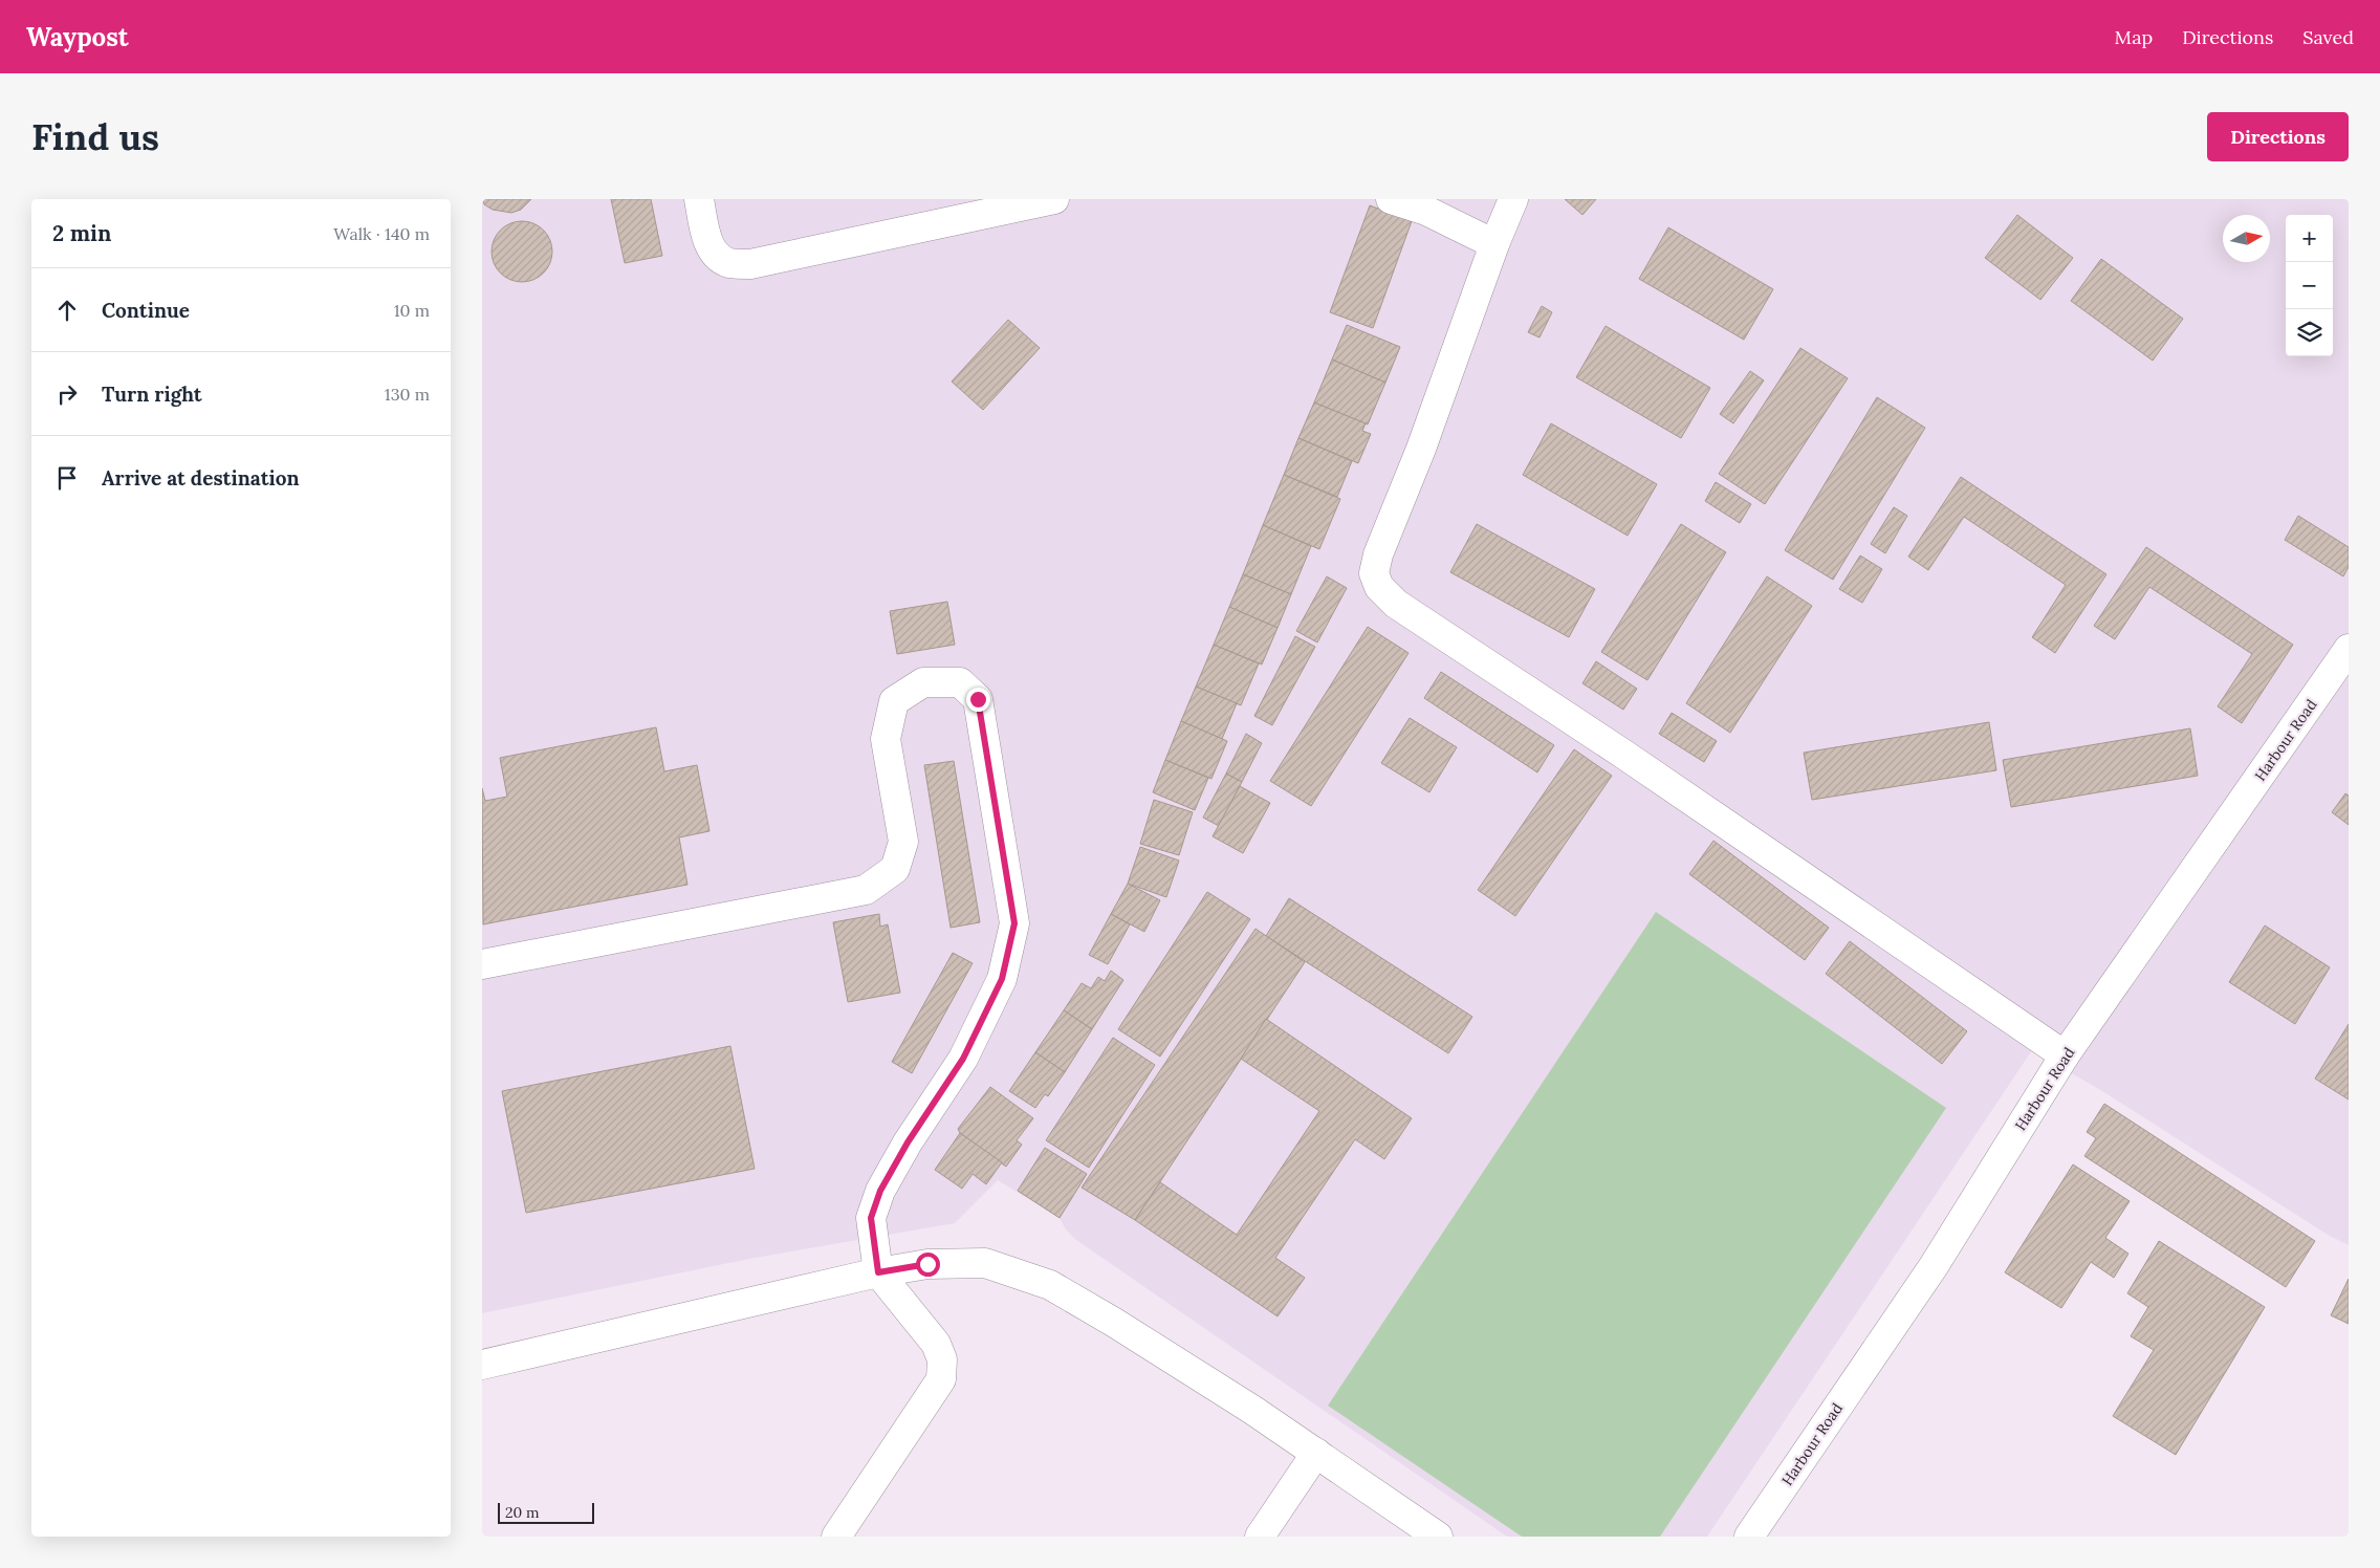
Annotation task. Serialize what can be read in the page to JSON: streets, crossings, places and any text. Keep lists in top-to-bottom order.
{
  "streets": {
    "street": ["Harbour Road"]
  },
  "scale_bar": "20 m",
  "north": "right",
  "page": {
    "header": "Waypost",
    "nav": ["Map", "Directions", "Saved"],
    "buttons": "Directions",
    "title": "Find us",
    "heading": ["2 min", "Walk · 140 m"],
    "map_buttons": ["+", "−"],
    "list": [
      ["Continue", "10 m"],
      ["Turn right", "130 m"],
      "Arrive at destination"
    ],
    "scale": "20 m"
  }
}
